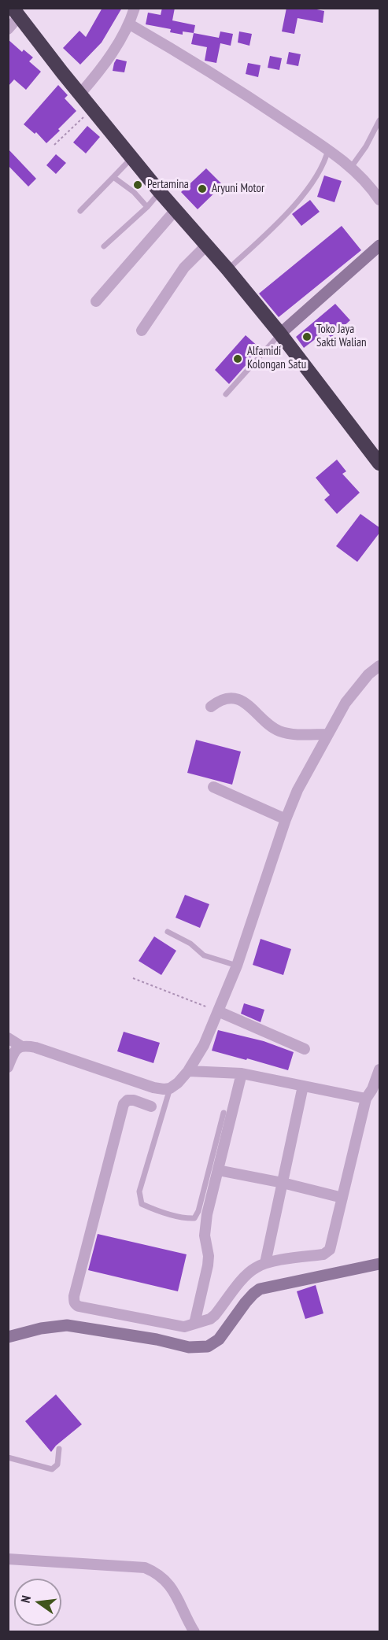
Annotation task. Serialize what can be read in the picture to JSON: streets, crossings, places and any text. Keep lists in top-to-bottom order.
{
  "places": [
    "Pertamina",
    "Aryuni Motor",
    "Toko Jaya Sakti Walian",
    "Alfamidi Kolongan Satu"
  ],
  "north": "left"
}
